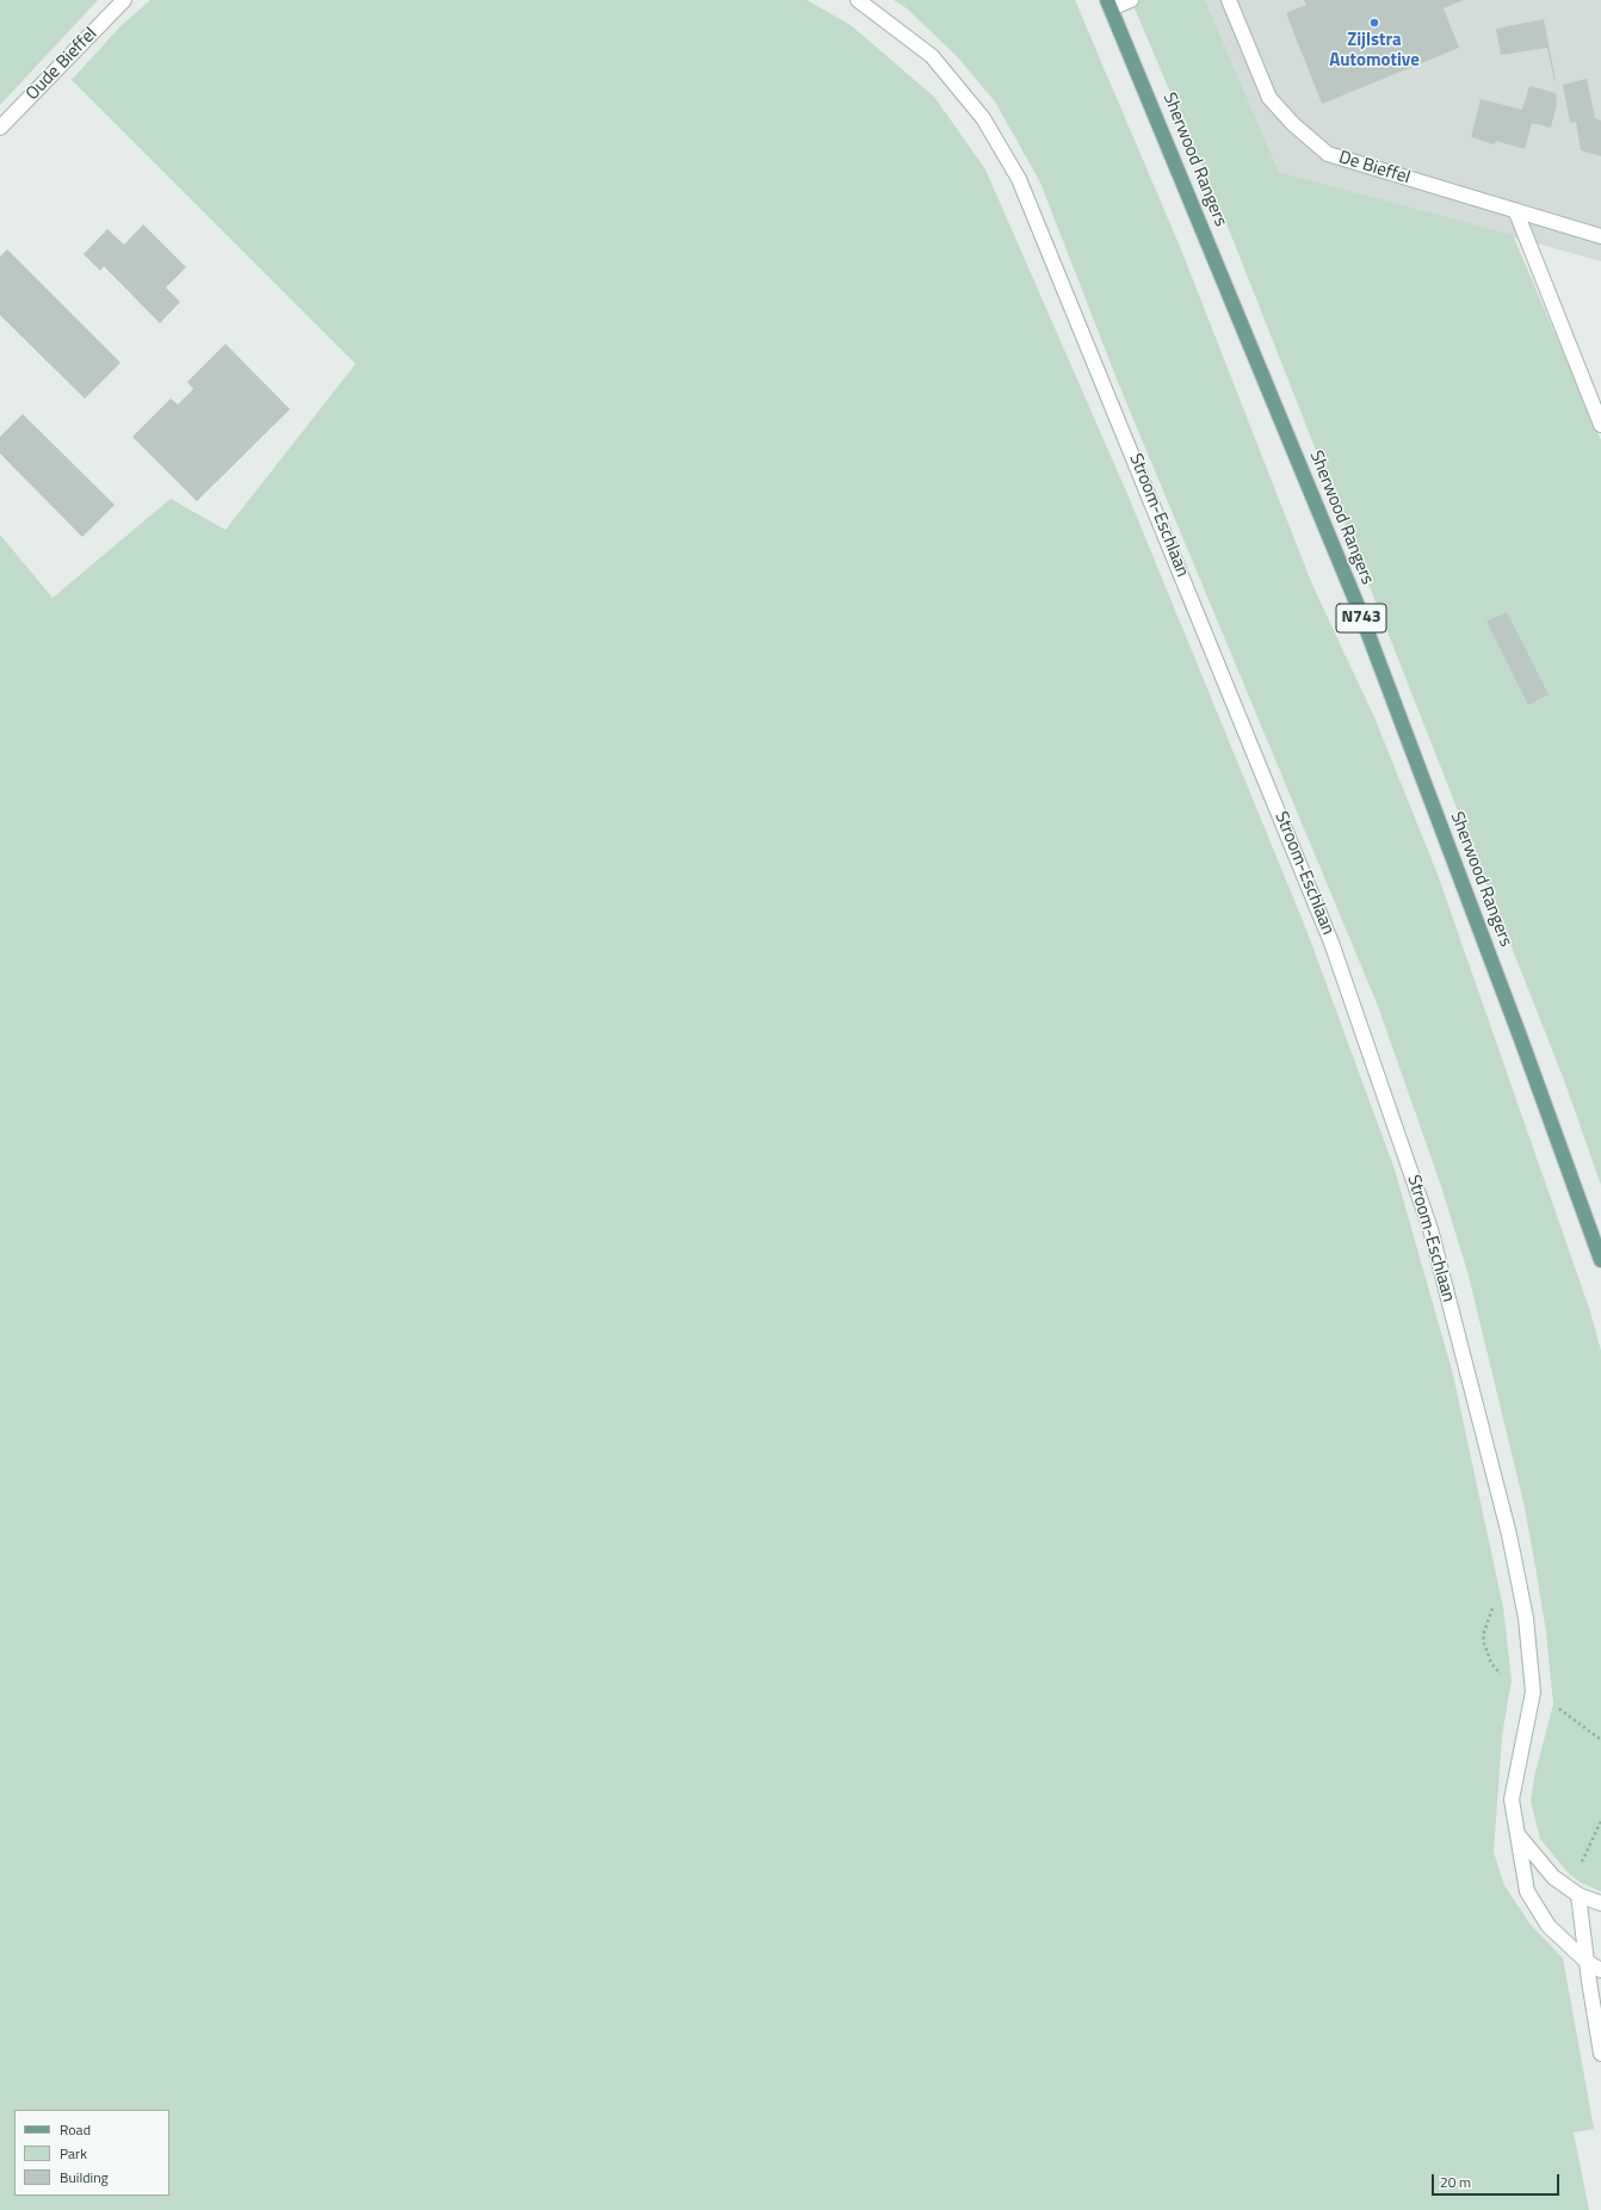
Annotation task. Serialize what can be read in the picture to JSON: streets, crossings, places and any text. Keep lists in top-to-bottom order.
{
  "streets": {
    "main road": ["Sherwood Rangers", "N743"],
    "street": ["Oude Bieffel", "De Bieffel", "Stroom-Eschlaan"]
  },
  "places": ["Zijlstra Automotive"],
  "legend": ["Road", "Park", "Building"],
  "scale_bar": "20 m"
}
